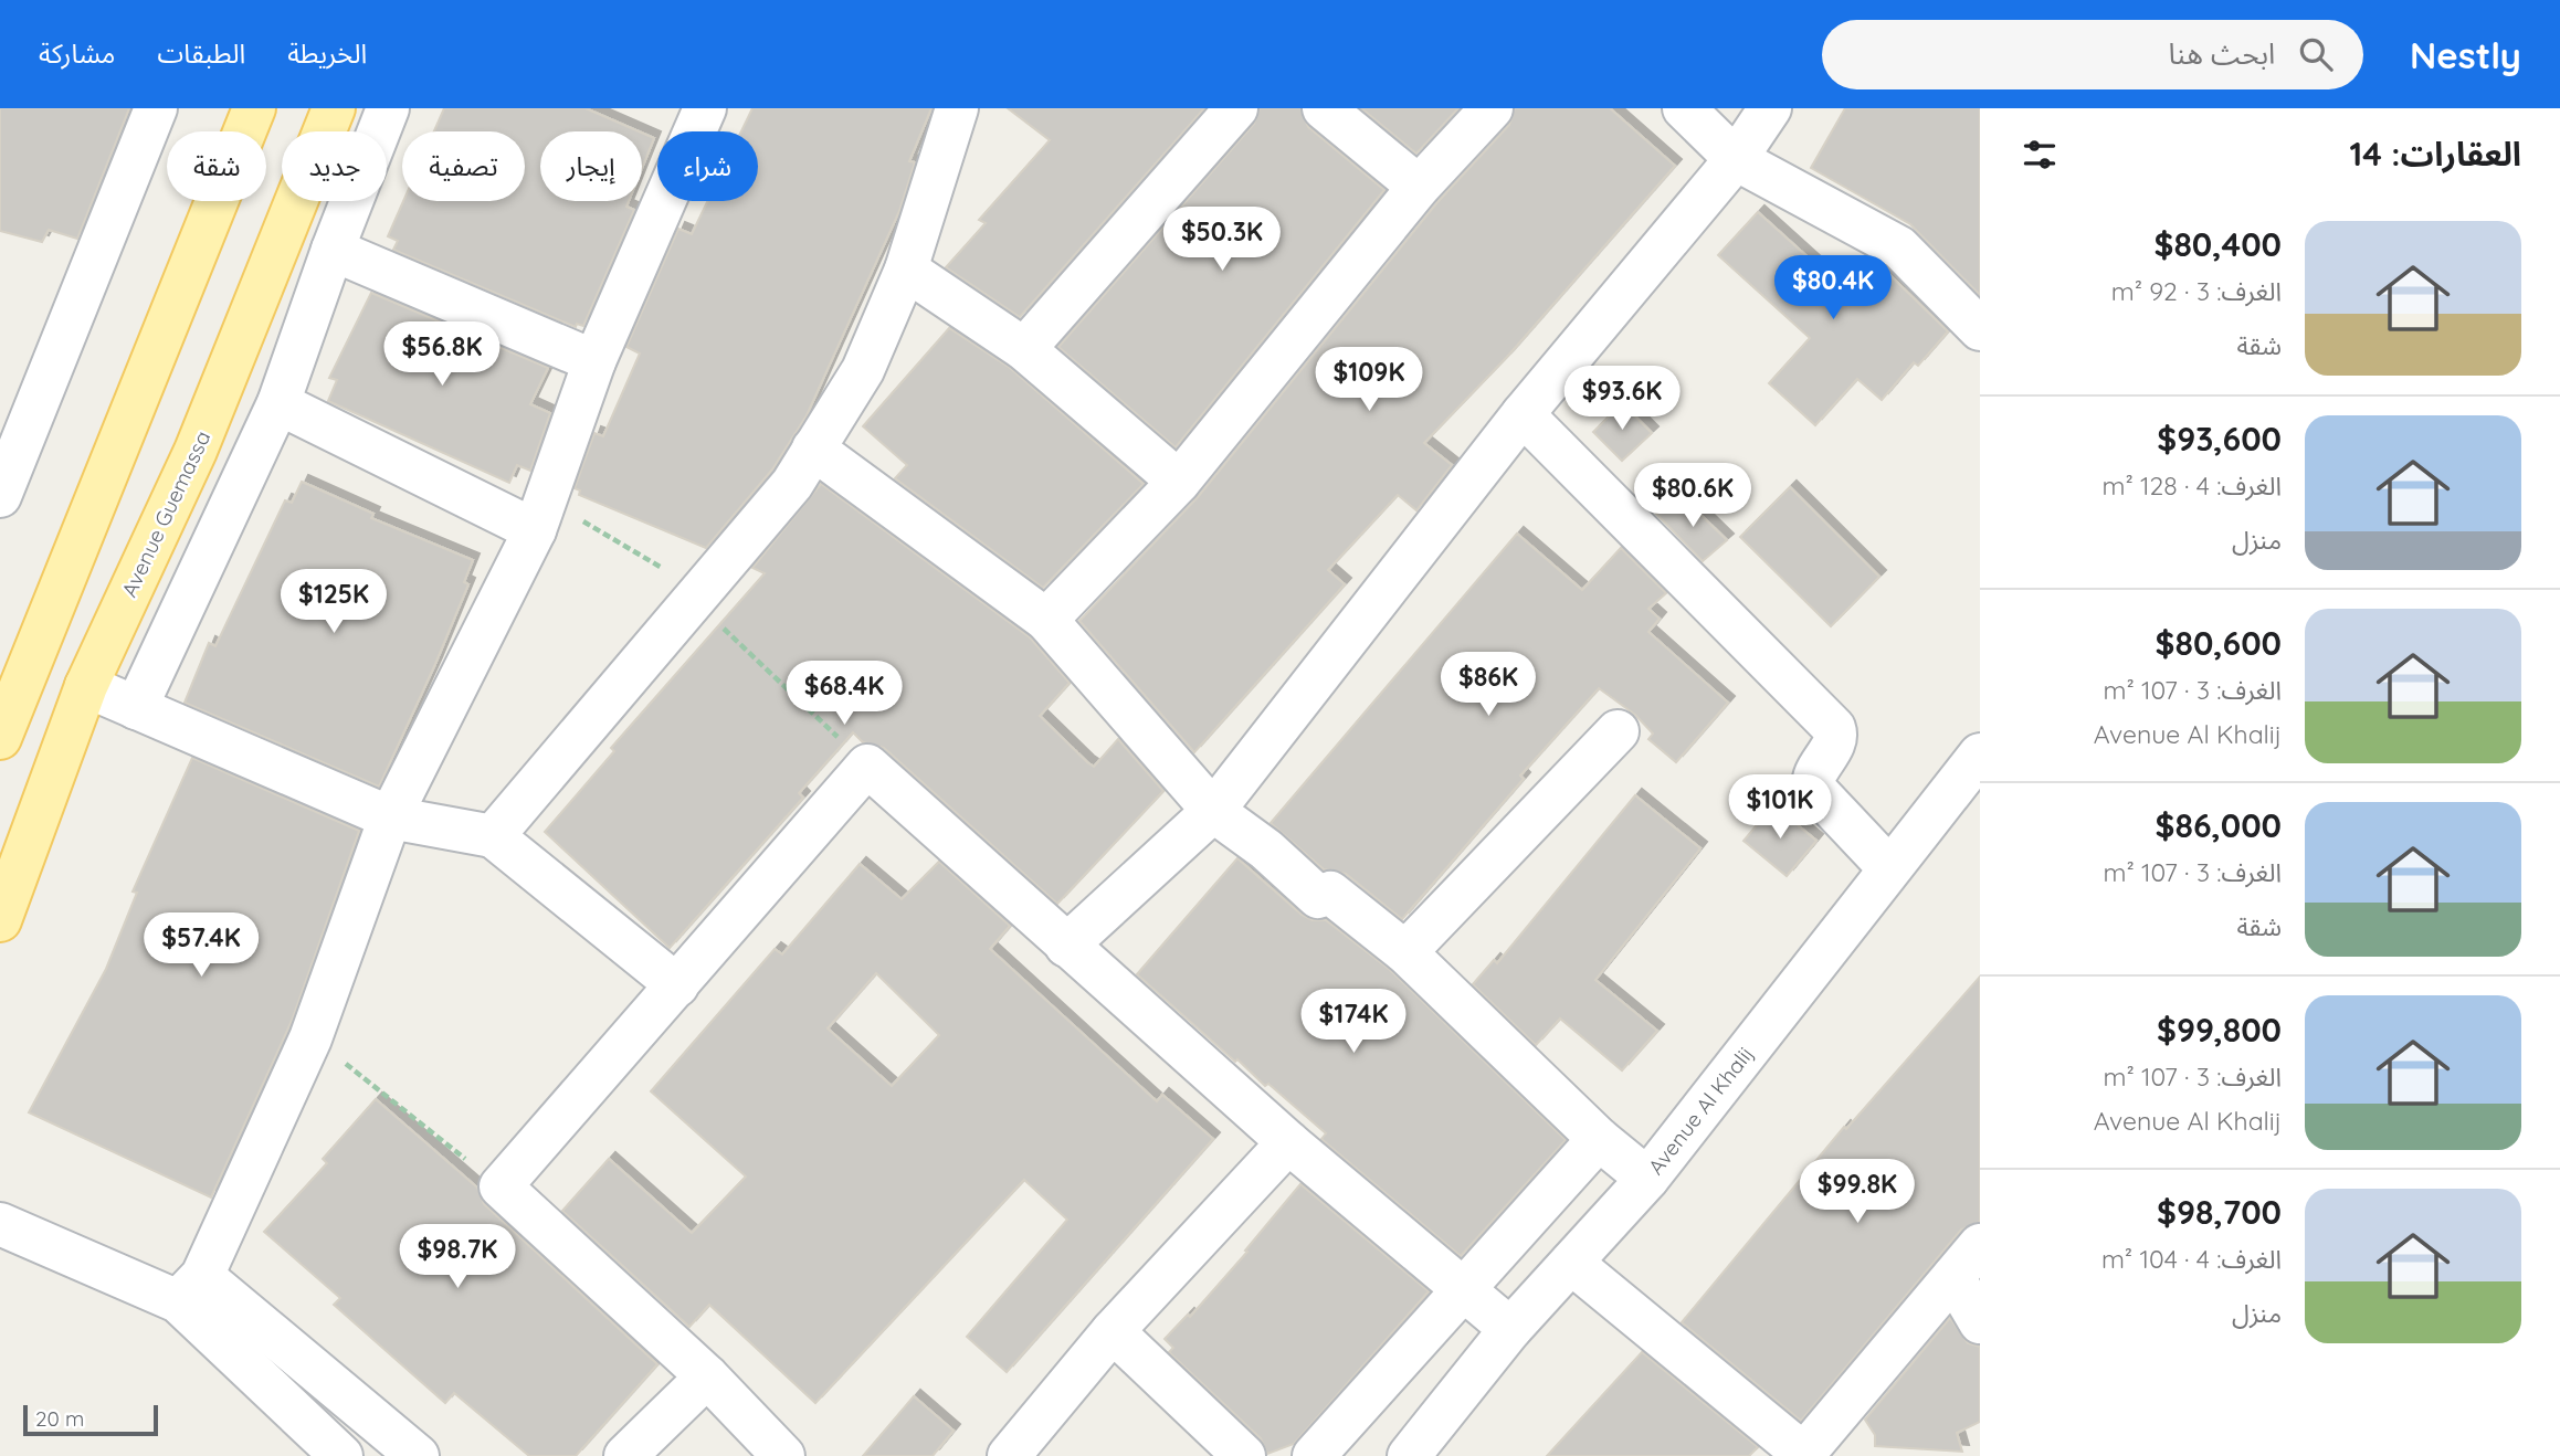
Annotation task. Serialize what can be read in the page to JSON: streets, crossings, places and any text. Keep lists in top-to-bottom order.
{
  "streets": {
    "main road": ["Avenue Guemassa"],
    "street": ["Avenue Al Khalij"]
  },
  "scale_bar": "20 m",
  "page": {
    "header": "Nestly",
    "search": "ابحث هنا",
    "nav": ["الخريطة", "الطبقات", "مشاركة"],
    "heading": "العقارات: 14",
    "chip": [
      "شراء",
      "إيجار",
      "تصفية",
      "جديد",
      "شقة"
    ],
    "list": [
      {
        "name": "$80,400",
        "note": "الغرف: 3 · 92 m² · شقة"
      },
      {
        "name": "$93,600",
        "note": "الغرف: 4 · 128 m² · منزل"
      },
      {
        "name": "$80,600",
        "note": "الغرف: 3 · 107 m² · Avenue Al Khalij"
      },
      {
        "name": "$86,000",
        "note": "الغرف: 3 · 107 m² · شقة"
      },
      {
        "name": "$99,800",
        "note": "الغرف: 3 · 107 m² · Avenue Al Khalij"
      },
      {
        "name": "$98,700",
        "note": "الغرف: 4 · 104 m² · منزل"
      }
    ],
    "price": [
      "$50.3K",
      "$80.4K",
      "$56.8K",
      "$109K",
      "$93.6K",
      "$80.6K",
      "$125K",
      "$86K",
      "$68.4K",
      "$101K",
      "$57.4K",
      "$174K",
      "$99.8K",
      "$98.7K"
    ],
    "scale": "20 m"
  }
}
